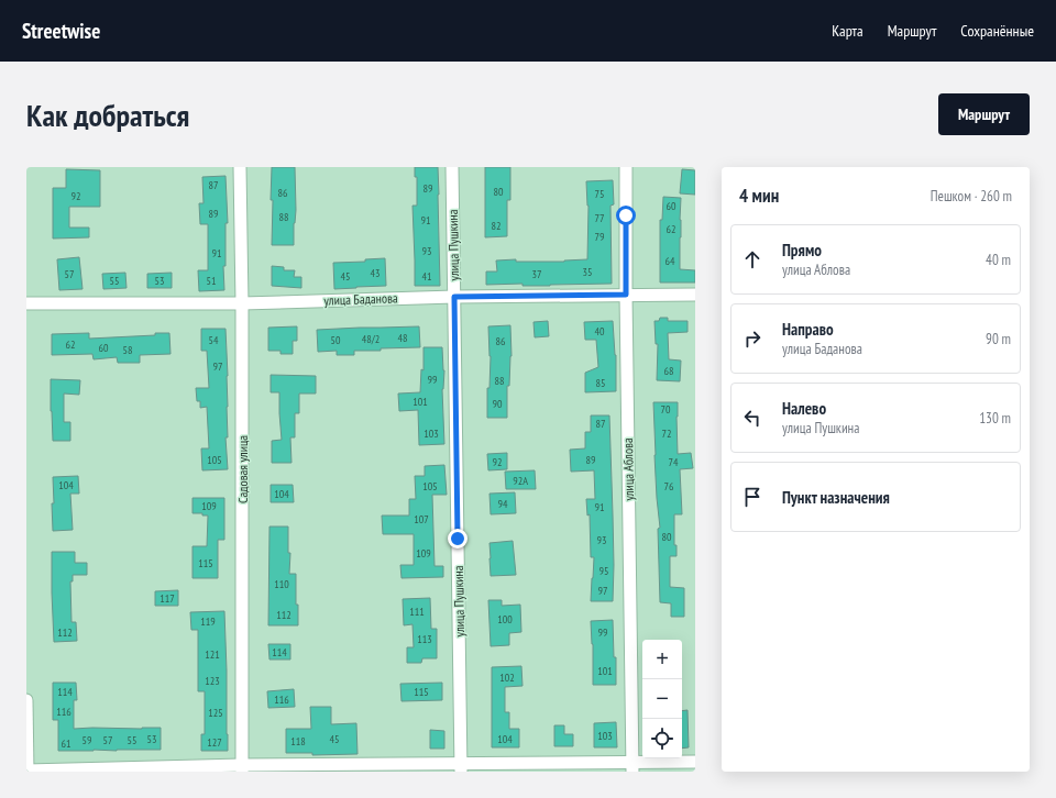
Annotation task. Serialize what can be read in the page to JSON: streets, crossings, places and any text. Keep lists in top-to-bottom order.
{
  "streets": {
    "street": [
      "улица Пушкина",
      "улица Баданова",
      "Садовая улица",
      "улица Аблова"
    ]
  },
  "crossings": [
    ["улица Пушкина", "улица Баданова"],
    ["улица Баданова", "Садовая улица"],
    ["улица Баданова", "улица Аблова"]
  ],
  "house_numbers": [
    "87",
    "89",
    "80",
    "86",
    "75",
    "92",
    "60",
    "89",
    "88",
    "77",
    "91",
    "82",
    "62",
    "79",
    "93",
    "91",
    "64",
    "35",
    "43",
    "57",
    "37",
    "45",
    "41",
    "55",
    "53",
    "51",
    "40",
    "48",
    "48/2",
    "54",
    "50",
    "86",
    "62",
    "60",
    "58",
    "97",
    "68",
    "99",
    "88",
    "85",
    "101",
    "90",
    "70",
    "87",
    "103",
    "72",
    "105",
    "89",
    "92",
    "74",
    "92А",
    "104",
    "105",
    "76",
    "104",
    "94",
    "109",
    "91",
    "107",
    "80",
    "93",
    "109",
    "115",
    "95",
    "110",
    "97",
    "117",
    "111",
    "112",
    "100",
    "119",
    "112",
    "99",
    "113",
    "114",
    "121",
    "101",
    "102",
    "123",
    "114",
    "115",
    "116",
    "116",
    "125",
    "103",
    "53",
    "45",
    "104",
    "59",
    "57",
    "55",
    "118",
    "127",
    "61"
  ],
  "page": {
    "header": "Streetwise",
    "nav": ["Карта", "Маршрут", "Сохранённые"],
    "buttons": "Маршрут",
    "title": "Как добраться",
    "heading": ["4 мин", "Пешком · 260 m"],
    "list": [
      ["Прямо", "улица Аблова", "40 m"],
      ["Направо", "улица Баданова", "90 m"],
      ["Налево", "улица Пушкина", "130 m"],
      "Пункт назначения"
    ],
    "map_buttons": ["+", "−"]
  }
}
